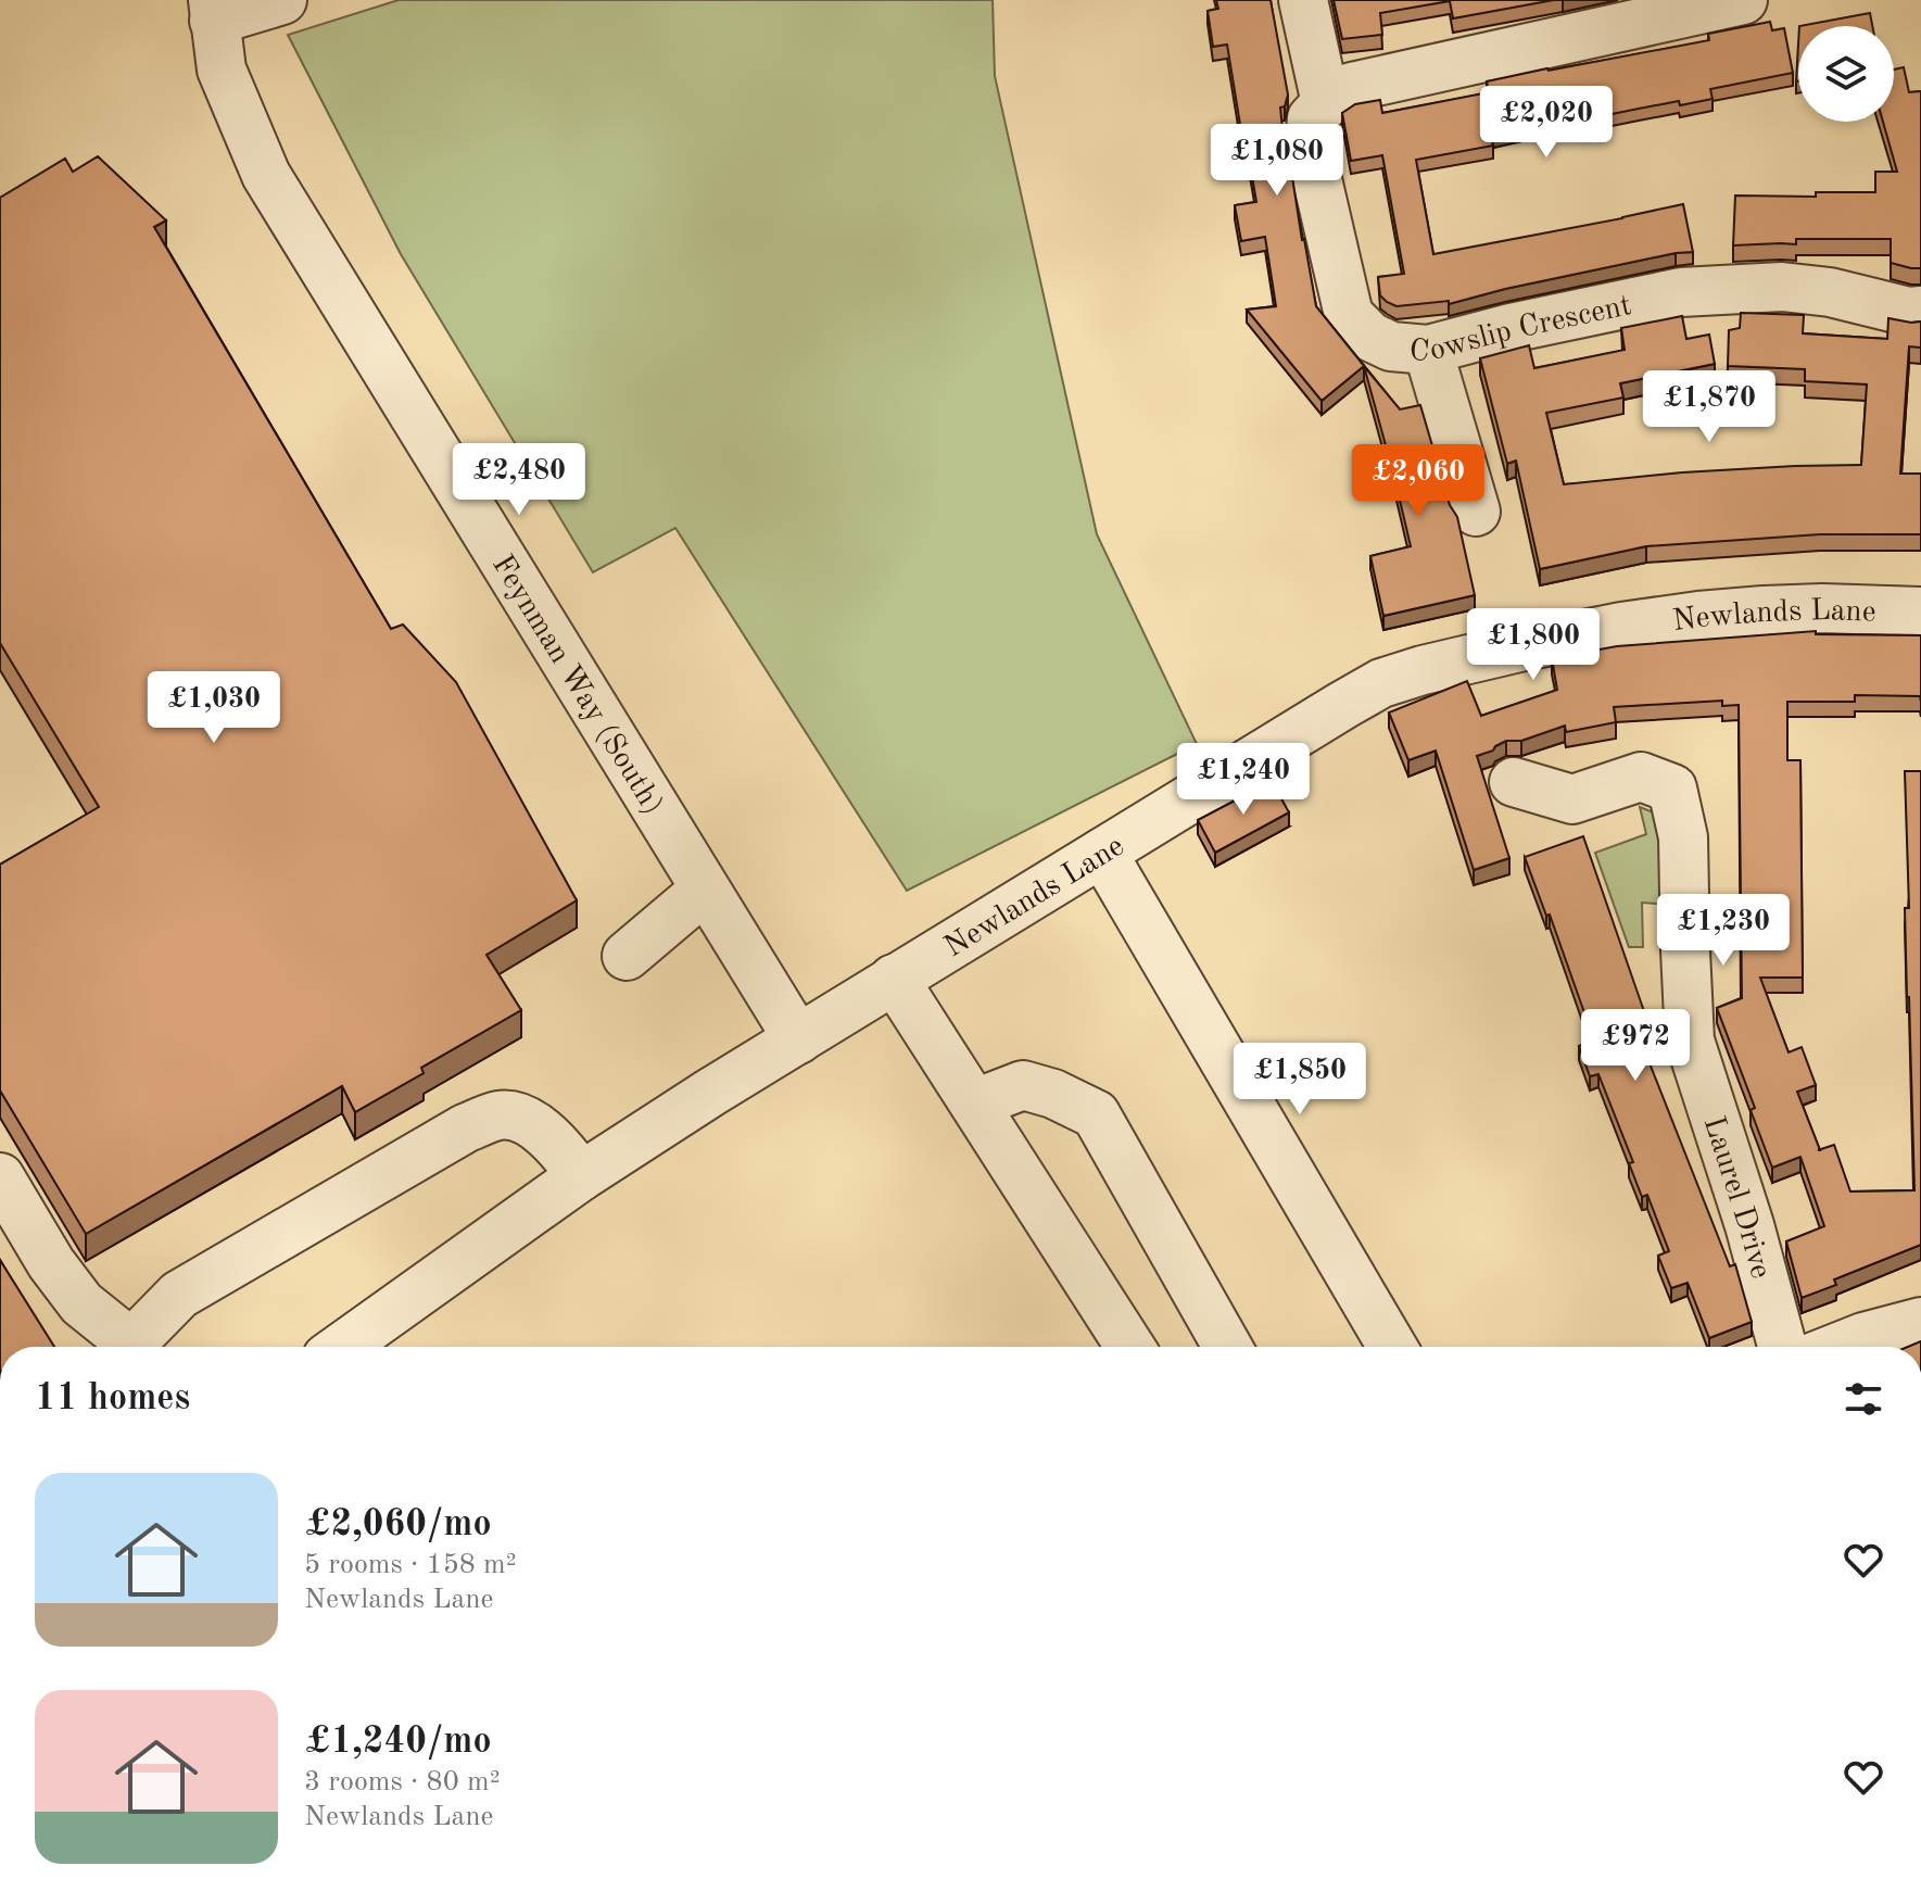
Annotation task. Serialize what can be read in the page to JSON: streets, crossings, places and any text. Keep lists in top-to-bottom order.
{
  "streets": {
    "street": [
      "Cowslip Crescent",
      "Newlands Lane",
      "Feynman Way (South)",
      "Laurel Drive"
    ]
  },
  "crossings": [
    ["Newlands Lane", "Feynman Way (South)"]
  ],
  "page": {
    "price": [
      "£2,020",
      "£1,080",
      "£1,870",
      "£2,480",
      "£2,060",
      "£1,800",
      "£1,030",
      "£1,240",
      "£1,230",
      "£972",
      "£1,850"
    ],
    "heading": "11 homes",
    "list": [
      {
        "name": "£2,060/mo",
        "note": "5 rooms · 158 m² · Newlands Lane"
      },
      {
        "name": "£1,240/mo",
        "note": "3 rooms · 80 m² · Newlands Lane"
      }
    ]
  }
}
